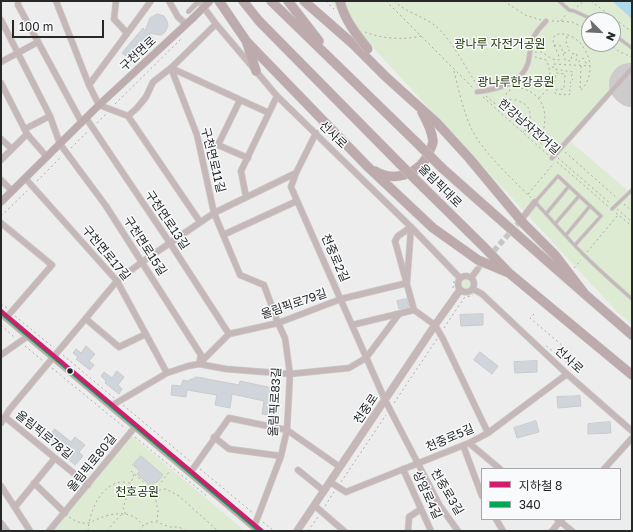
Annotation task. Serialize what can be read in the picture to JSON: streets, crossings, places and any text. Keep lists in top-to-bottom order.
{
  "streets": {
    "highway": ["올림픽대로"],
    "main road": ["구천면로"],
    "street": [
      "선사로",
      "구천면로11길",
      "구천면로13길",
      "구천면로15길",
      "구천면로17길",
      "천중로2길",
      "올림픽로79길",
      "올림픽로83길",
      "천중로",
      "올림픽로78길",
      "천중로5길",
      "올림픽로80길",
      "천중로3길",
      "상암로4길"
    ],
    "path": ["한강남자전거길"]
  },
  "crossings": [
    ["구천면로", "구천면로13길"],
    ["구천면로", "구천면로15길"],
    ["구천면로", "구천면로17길"],
    ["선사로", "천중로2길"],
    ["선사로", "천중로"],
    ["선사로", "천중로5길"],
    ["구천면로11길", "올림픽로83길"],
    ["구천면로11길", "올림픽로78길"],
    ["구천면로13길", "올림픽로79길"],
    ["구천면로13길", "올림픽로78길"],
    ["구천면로15길", "올림픽로78길"],
    ["구천면로17길", "올림픽로78길"],
    ["천중로2길", "올림픽로79길"],
    ["천중로2길", "천중로"],
    ["천중로2길", "올림픽로78길"],
    ["천중로2길", "천중로3길"],
    ["올림픽로79길", "올림픽로83길"],
    ["천중로", "천중로5길"],
    ["천중로", "천중로3길"],
    ["올림픽로78길", "올림픽로80길"],
    ["천중로5길", "천중로3길"],
    ["천중로5길", "상암로4길"]
  ],
  "parks": ["광나루 자전거공원", "광나루한강공원", "천호공원"],
  "lines": ["metro line 8", "transit line 340"],
  "legend": ["지하철 8", "340"],
  "scale_bar": "100 m",
  "north": "bottom right"
}
